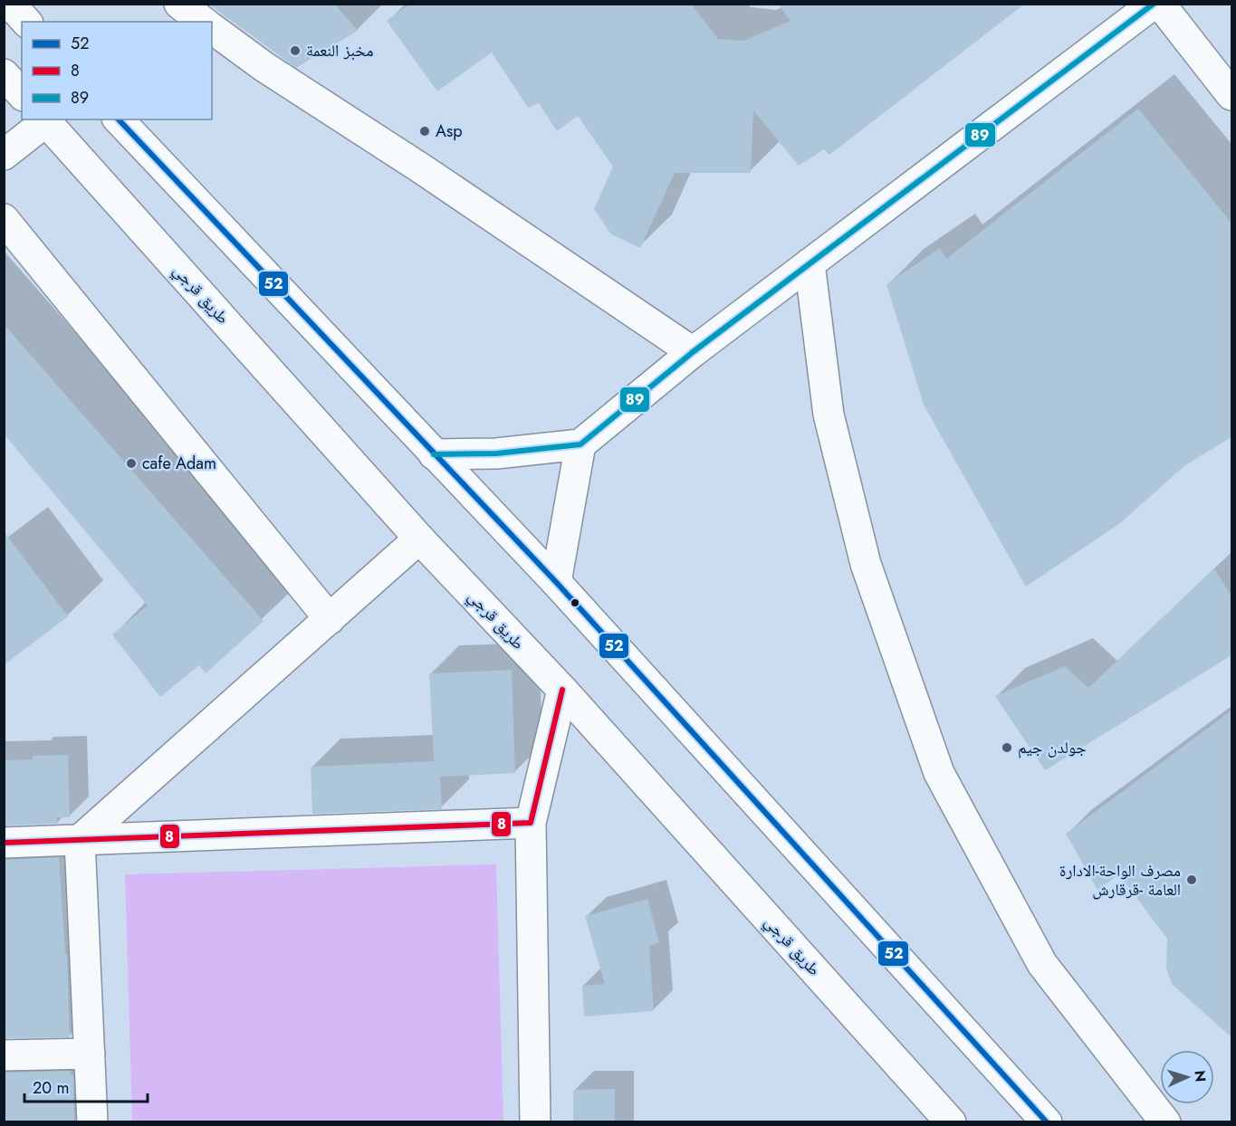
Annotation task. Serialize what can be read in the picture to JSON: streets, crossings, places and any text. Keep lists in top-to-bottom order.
{
  "streets": {
    "main road": ["طريق قرجي"]
  },
  "places": [
    "مخبز النعمة",
    "Asp",
    "cafe Adam",
    "جولدن جيم",
    "مصرف الواحة-الادارة العامة -قرقارش"
  ],
  "lines": ["transit line 89", "transit line 52", "transit line 8"],
  "legend": ["52", "8", "89"],
  "scale_bar": "20 m",
  "north": "right"
}
